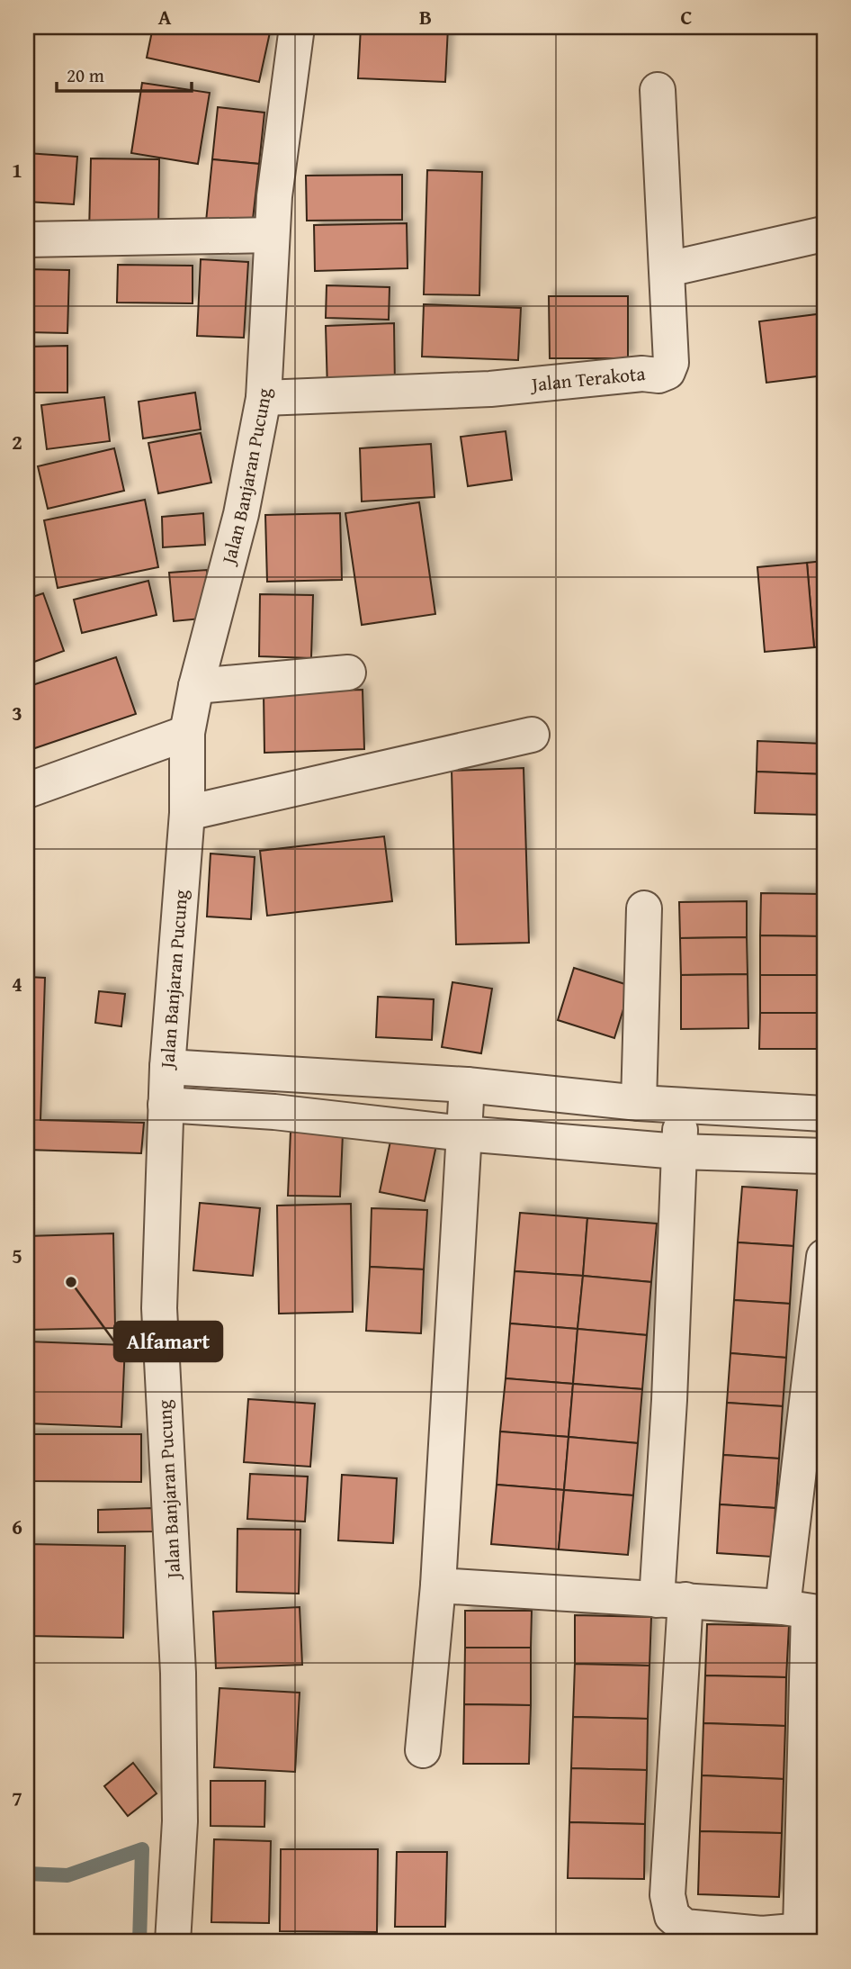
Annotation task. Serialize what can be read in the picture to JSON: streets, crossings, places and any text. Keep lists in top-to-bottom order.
{
  "streets": {
    "street": ["Jalan Terakota", "Jalan Banjaran Pucung"]
  },
  "crossings": [
    ["Jalan Terakota", "Jalan Banjaran Pucung"]
  ],
  "places": ["Alfamart"],
  "scale_bar": "20 m",
  "grid": {
    "columns": ["A", "B", "C"],
    "rows": [
      "1",
      "2",
      "3",
      "4",
      "5",
      "6",
      "7"
    ]
  }
}
